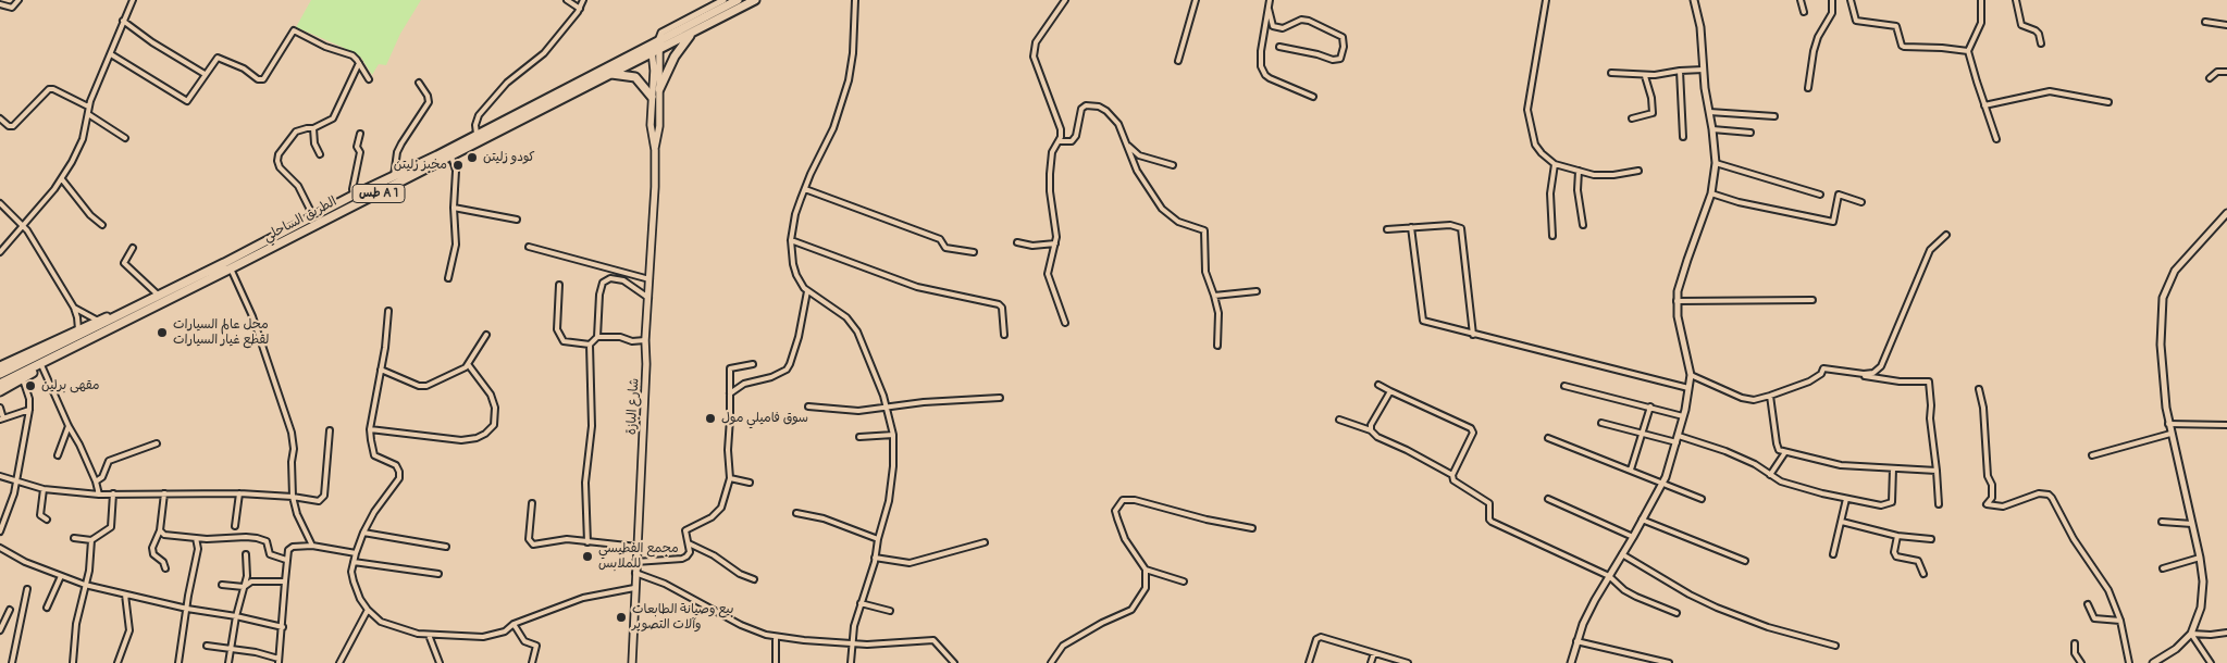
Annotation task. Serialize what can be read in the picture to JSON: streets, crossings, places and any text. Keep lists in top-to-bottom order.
{
  "streets": {
    "highway": ["طس A 1", "الطريق الساحلي"],
    "main road": ["شارع البازة"]
  },
  "crossings": [
    ["الطريق الساحلي", "شارع البازة"]
  ],
  "places": [
    "كودو زليتن",
    "مخبز زليتن",
    "محل عالم السيارات لقطع غيار السيارات",
    "مقهى برلين",
    "سوق فاميلي مول",
    "مجمع الفطيسي للملابس",
    "بيع وصيانة الطابعات وآلات التصوير"
  ]
}
